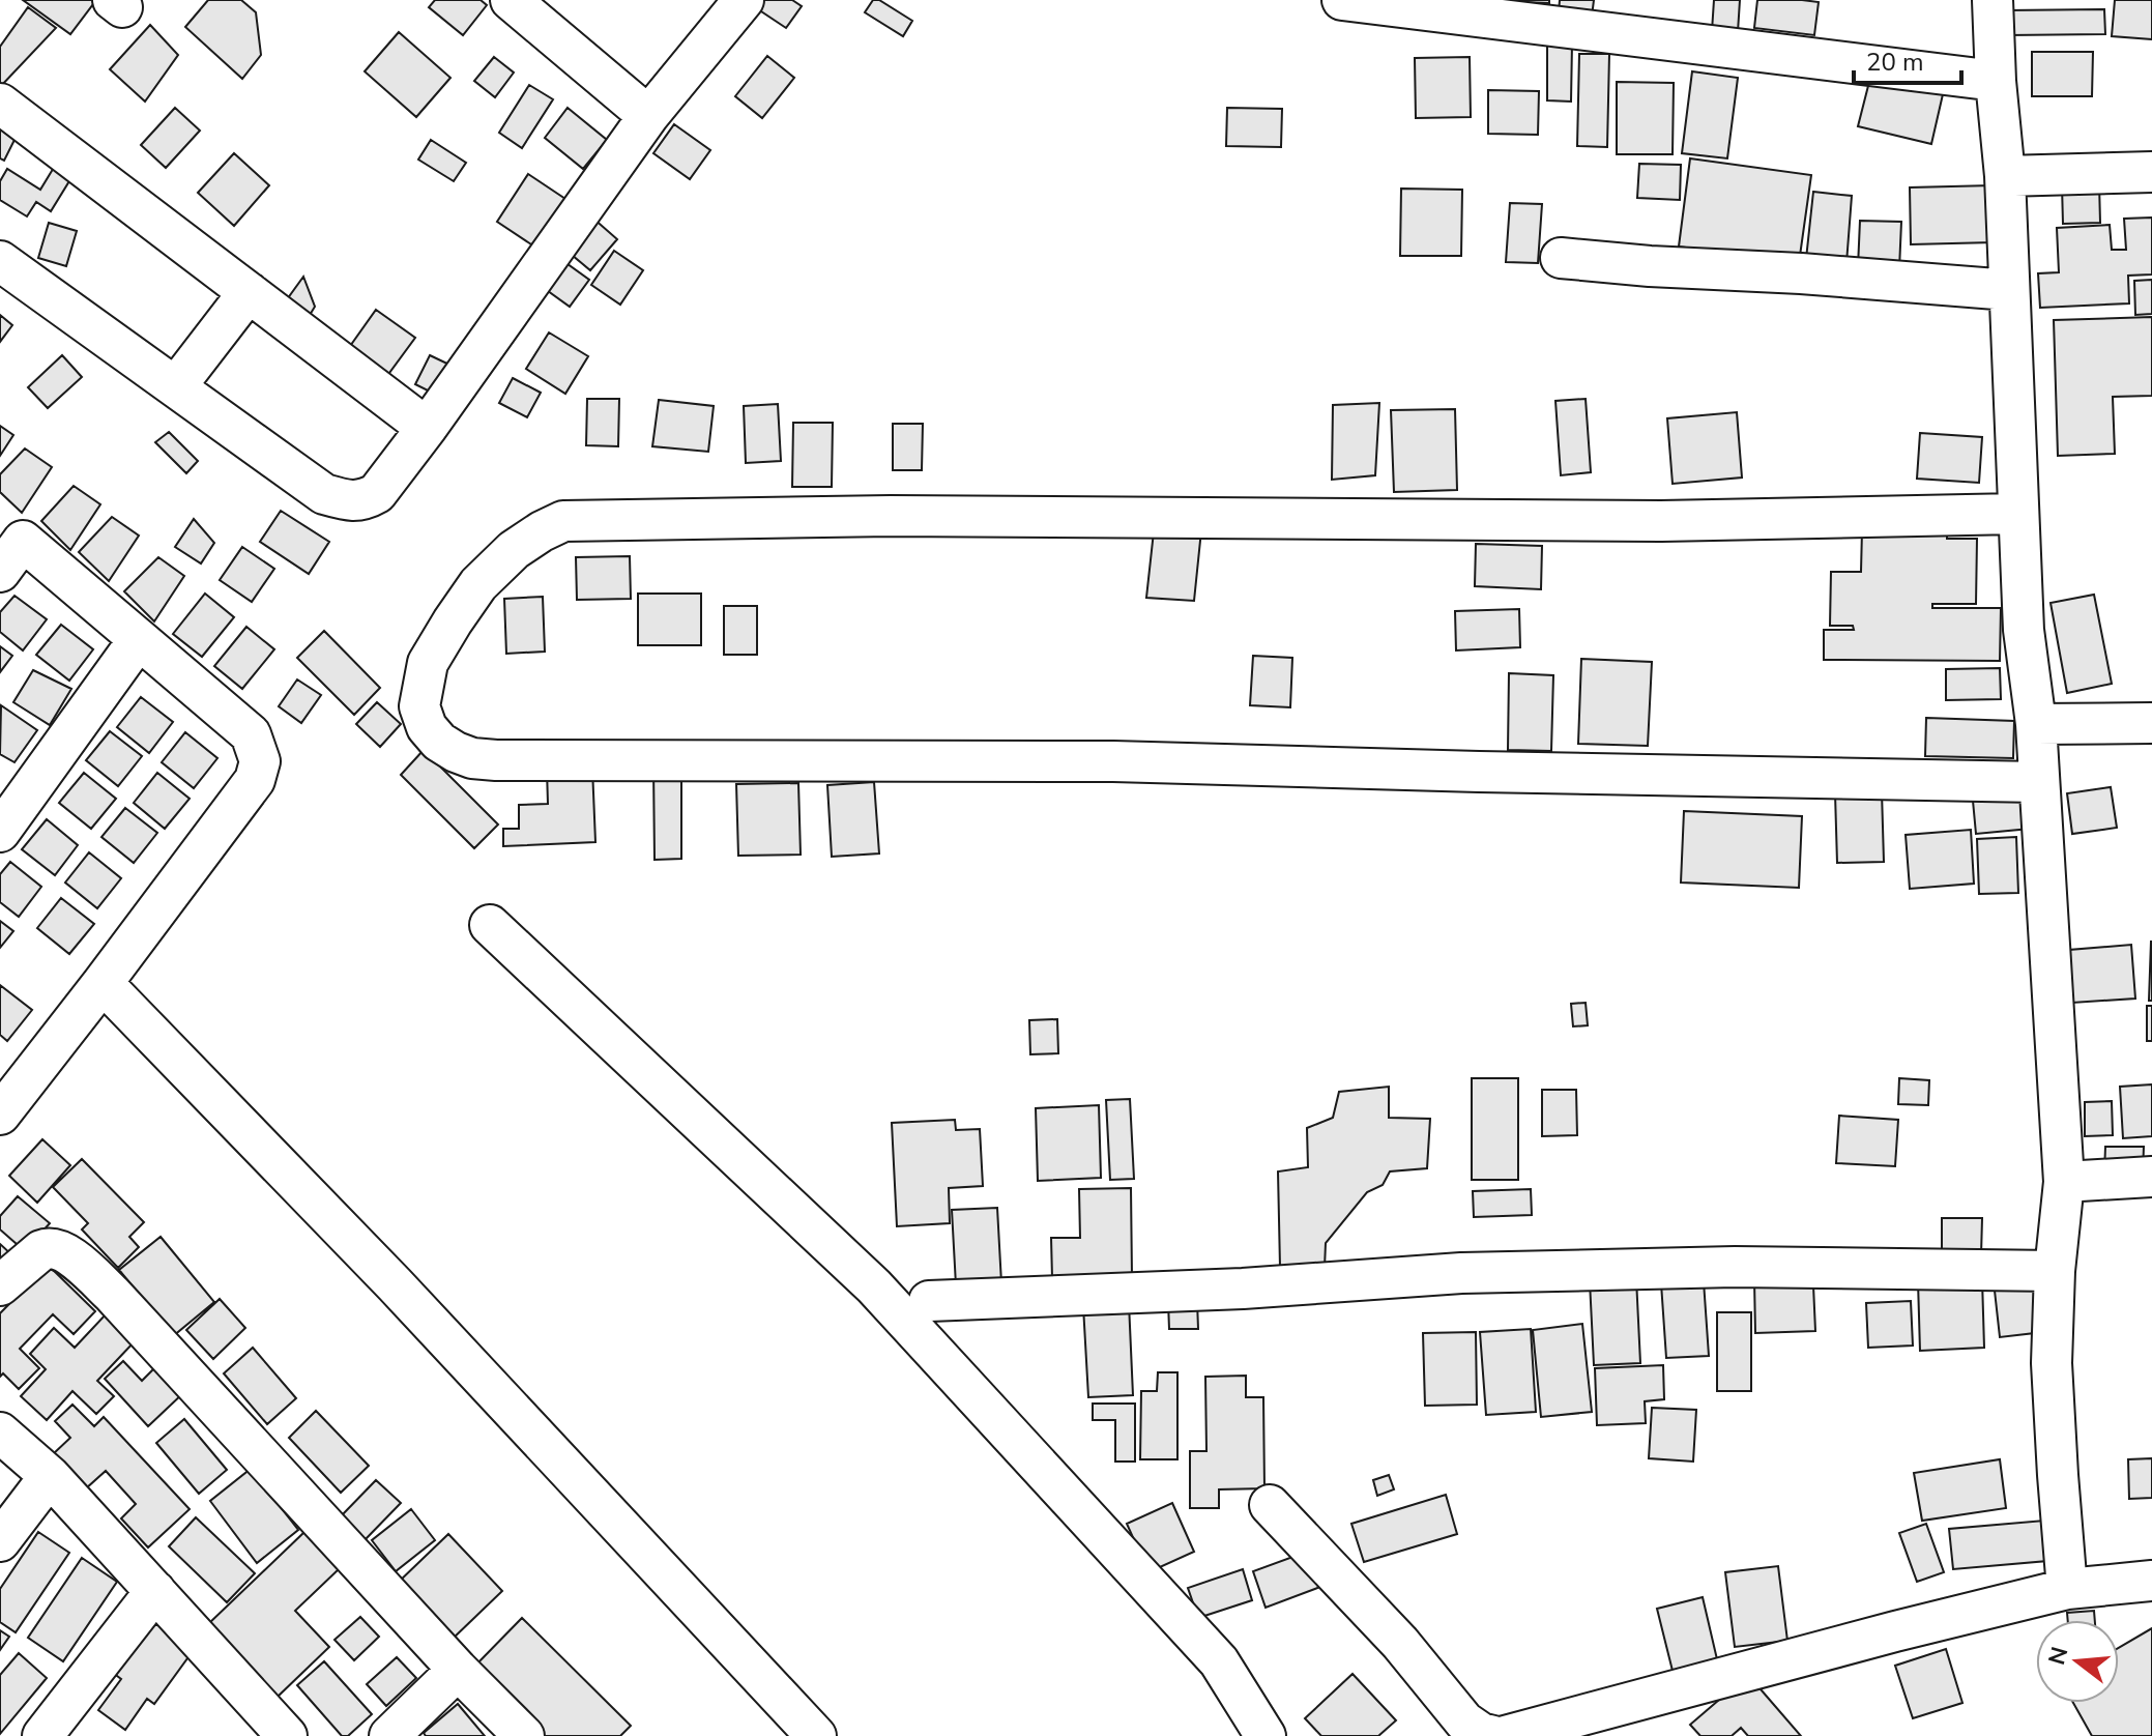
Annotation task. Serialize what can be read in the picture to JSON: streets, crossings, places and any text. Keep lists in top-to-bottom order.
{
  "scale_bar": "20 m",
  "north": "left"
}
